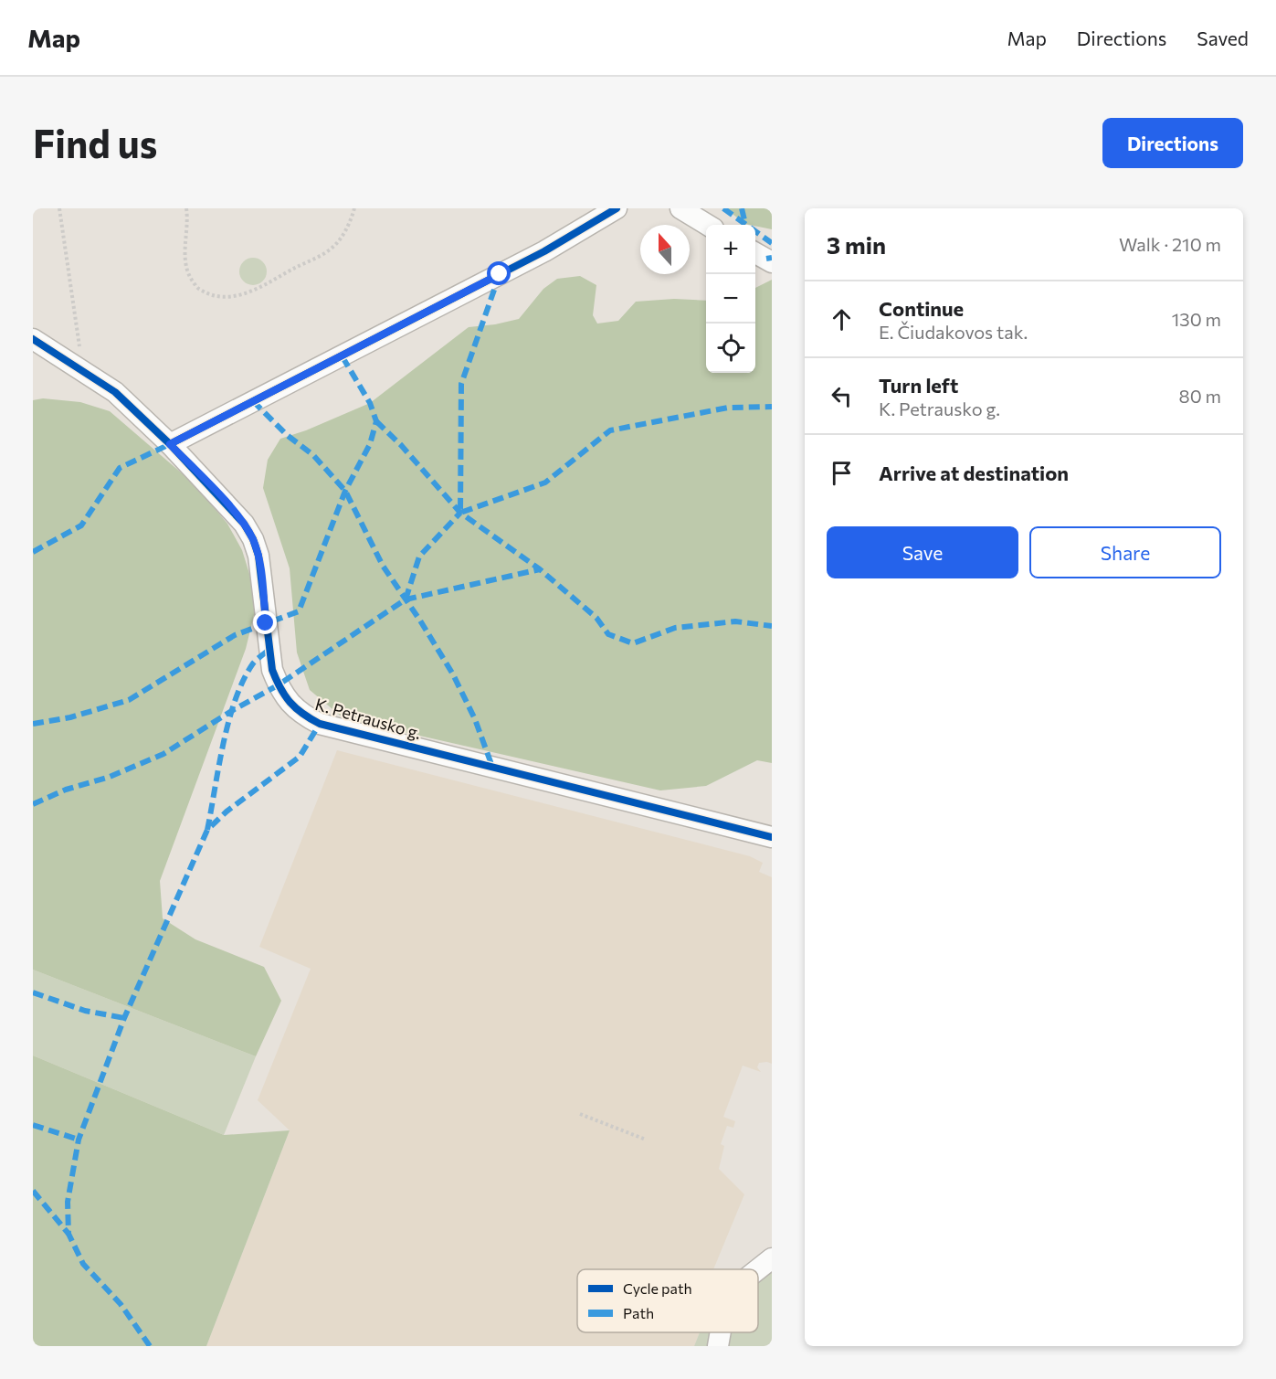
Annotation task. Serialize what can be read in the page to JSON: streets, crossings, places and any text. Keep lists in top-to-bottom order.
{
  "streets": {
    "street": ["K. Petrausko g."]
  },
  "legend": ["Cycle path", "Path"],
  "north": "top",
  "page": {
    "header": "Map",
    "nav": ["Map", "Directions", "Saved"],
    "buttons": [
      "Directions",
      ["Save", "Share"]
    ],
    "title": "Find us",
    "heading": ["3 min", "Walk · 210 m"],
    "map_buttons": ["+", "−"],
    "list": [
      ["Continue", "E. Čiudakovos tak.", "130 m"],
      ["Turn left", "K. Petrausko g.", "80 m"],
      "Arrive at destination"
    ]
  }
}
